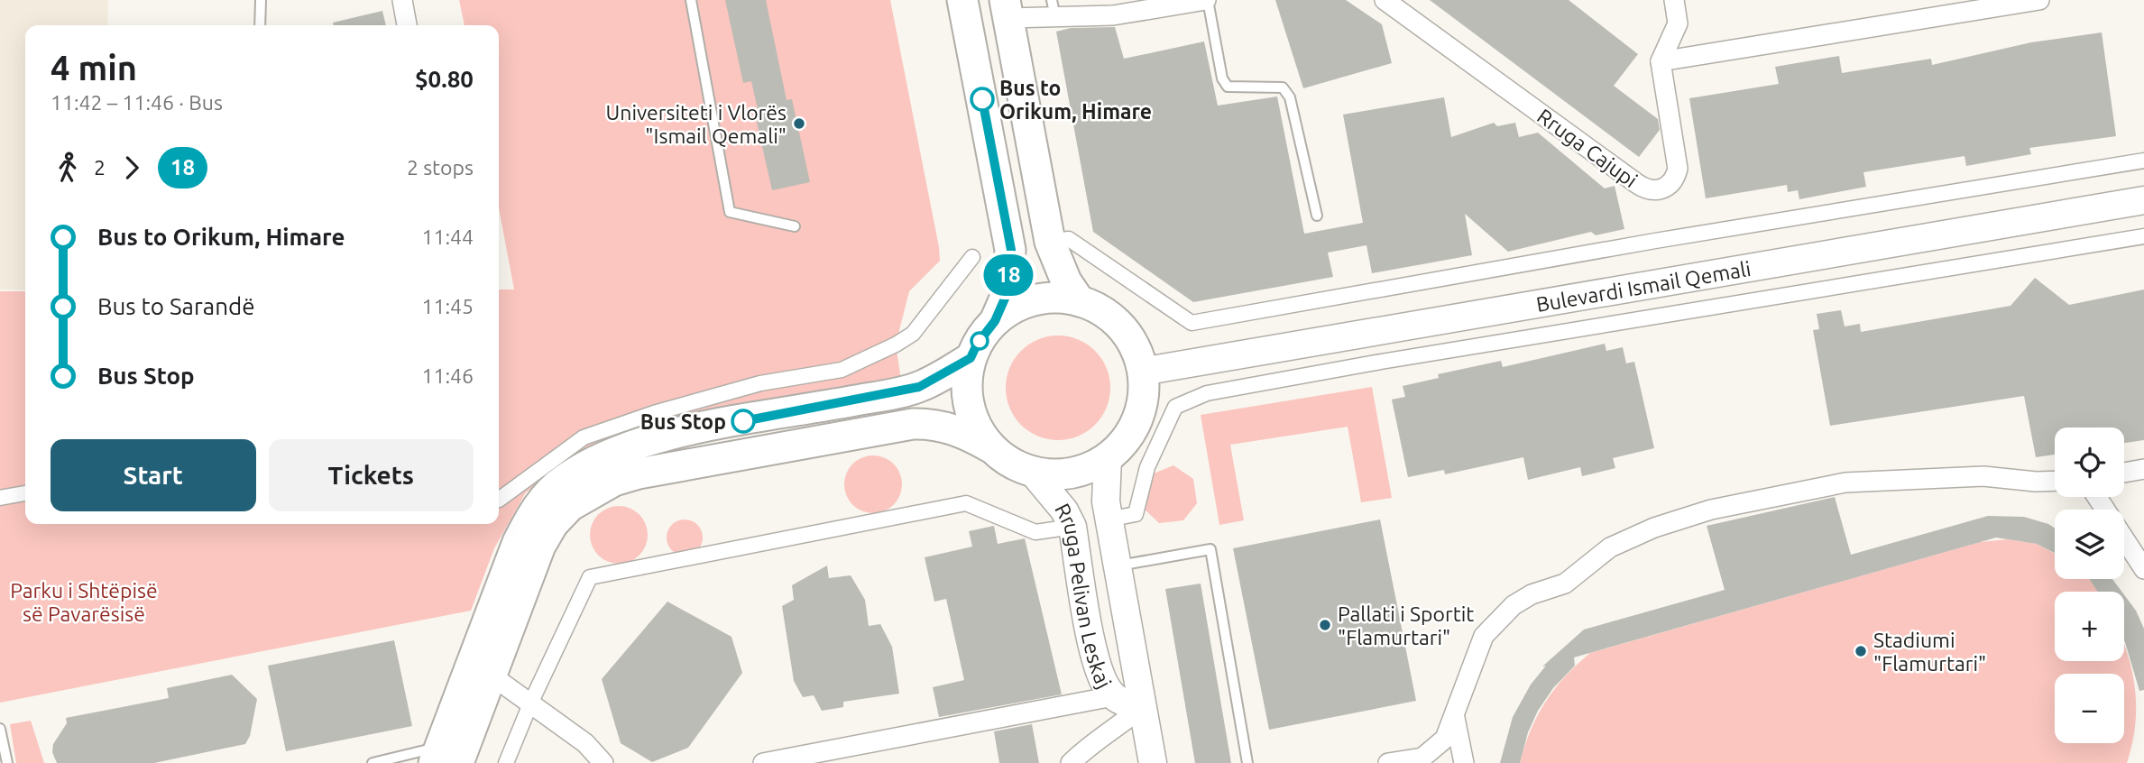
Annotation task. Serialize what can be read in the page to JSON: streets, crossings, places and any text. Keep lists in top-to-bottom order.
{
  "streets": {
    "main road": ["Bulevardi Ismail Qemali", "Rruga Pelivan Leskaj"],
    "street": ["Rruga Cajupi"]
  },
  "crossings": [
    ["Bulevardi Ismail Qemali", "Rruga Pelivan Leskaj"]
  ],
  "parks": ["Parku i Shtëpisë së Pavarësisë"],
  "places": [
    "Bus to Orikum, Himare",
    "Universiteti i Vlorës \"Ismail Qemali\"",
    "Bus Stop",
    "Pallati i Sportit \"Flamurtari\"",
    "Stadiumi \"Flamurtari\""
  ],
  "lines": ["bus line 18"],
  "page": {
    "on_map": "18",
    "heading": ["4 min", "11:42 – 11:46 · Bus", "$0.80"],
    "legs": ["2", "18", "2 stops"],
    "list": [
      {
        "name": "Bus to Orikum, Himare",
        "value": "11:44"
      },
      {
        "name": "Bus to Sarandë",
        "value": "11:45"
      },
      {
        "name": "Bus Stop",
        "value": "11:46"
      }
    ],
    "buttons": ["Start", "Tickets"],
    "map_buttons": ["+", "−"]
  }
}
